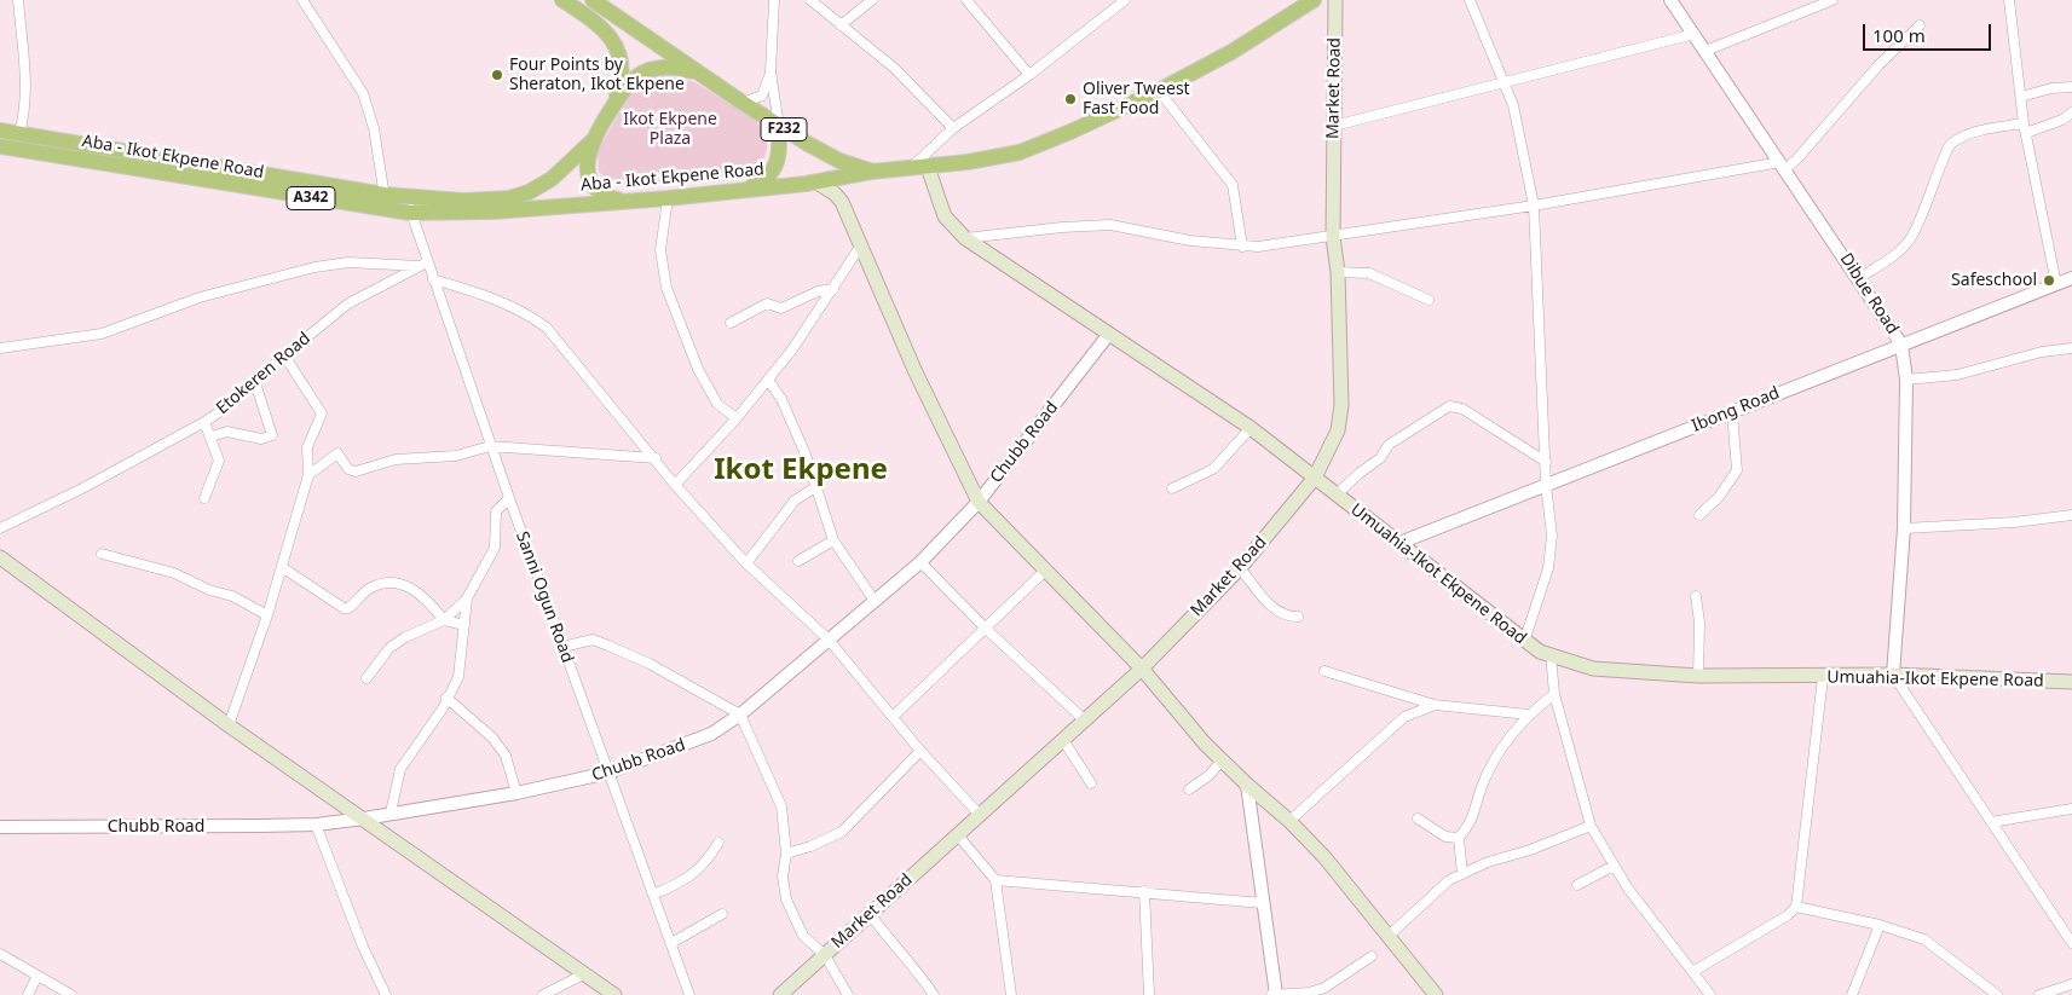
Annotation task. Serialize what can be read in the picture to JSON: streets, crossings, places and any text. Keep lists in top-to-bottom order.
{
  "streets": {
    "highway": ["F232", "Aba - Ikot Ekpene Road", "A342"],
    "main road": ["Market Road", "Umuahia-Ikot Ekpene Road"],
    "street": [
      "Dibue Road",
      "Etokeren Road",
      "Ibong Road",
      "Chubb Road",
      "Sanni Ogun Road"
    ]
  },
  "crossings": [
    ["Market Road", "Umuahia-Ikot Ekpene Road"],
    ["F232", "Aba - Ikot Ekpene Road"],
    ["F232", "A342"],
    ["Aba - Ikot Ekpene Road", "A342"],
    ["Aba - Ikot Ekpene Road", "Umuahia-Ikot Ekpene Road"],
    ["Aba - Ikot Ekpene Road", "Sanni Ogun Road"],
    ["A342", "Sanni Ogun Road"],
    ["Dibue Road", "Ibong Road"],
    ["Dibue Road", "Umuahia-Ikot Ekpene Road"],
    ["Etokeren Road", "Sanni Ogun Road"],
    ["Ibong Road", "Umuahia-Ikot Ekpene Road"],
    ["Chubb Road", "Umuahia-Ikot Ekpene Road"],
    ["Chubb Road", "Sanni Ogun Road"]
  ],
  "districts": ["Ikot Ekpene"],
  "parks": ["Ikot Ekpene Plaza"],
  "places": ["Four Points by Sheraton, Ikot Ekpene", "Oliver Tweest Fast Food", "Safeschool"],
  "scale_bar": "100 m"
}
